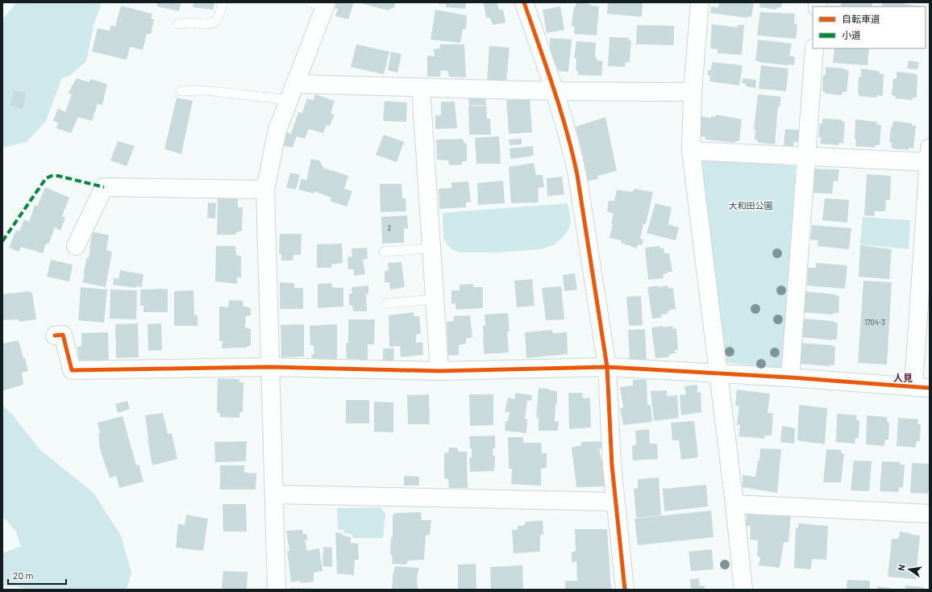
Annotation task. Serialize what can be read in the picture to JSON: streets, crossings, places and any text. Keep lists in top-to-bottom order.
{
  "districts": ["人見"],
  "parks": ["大和田公園"],
  "house_numbers": ["2", "1704-3"],
  "legend": ["自転車道", "小道"],
  "scale_bar": "20 m",
  "north": "left"
}
